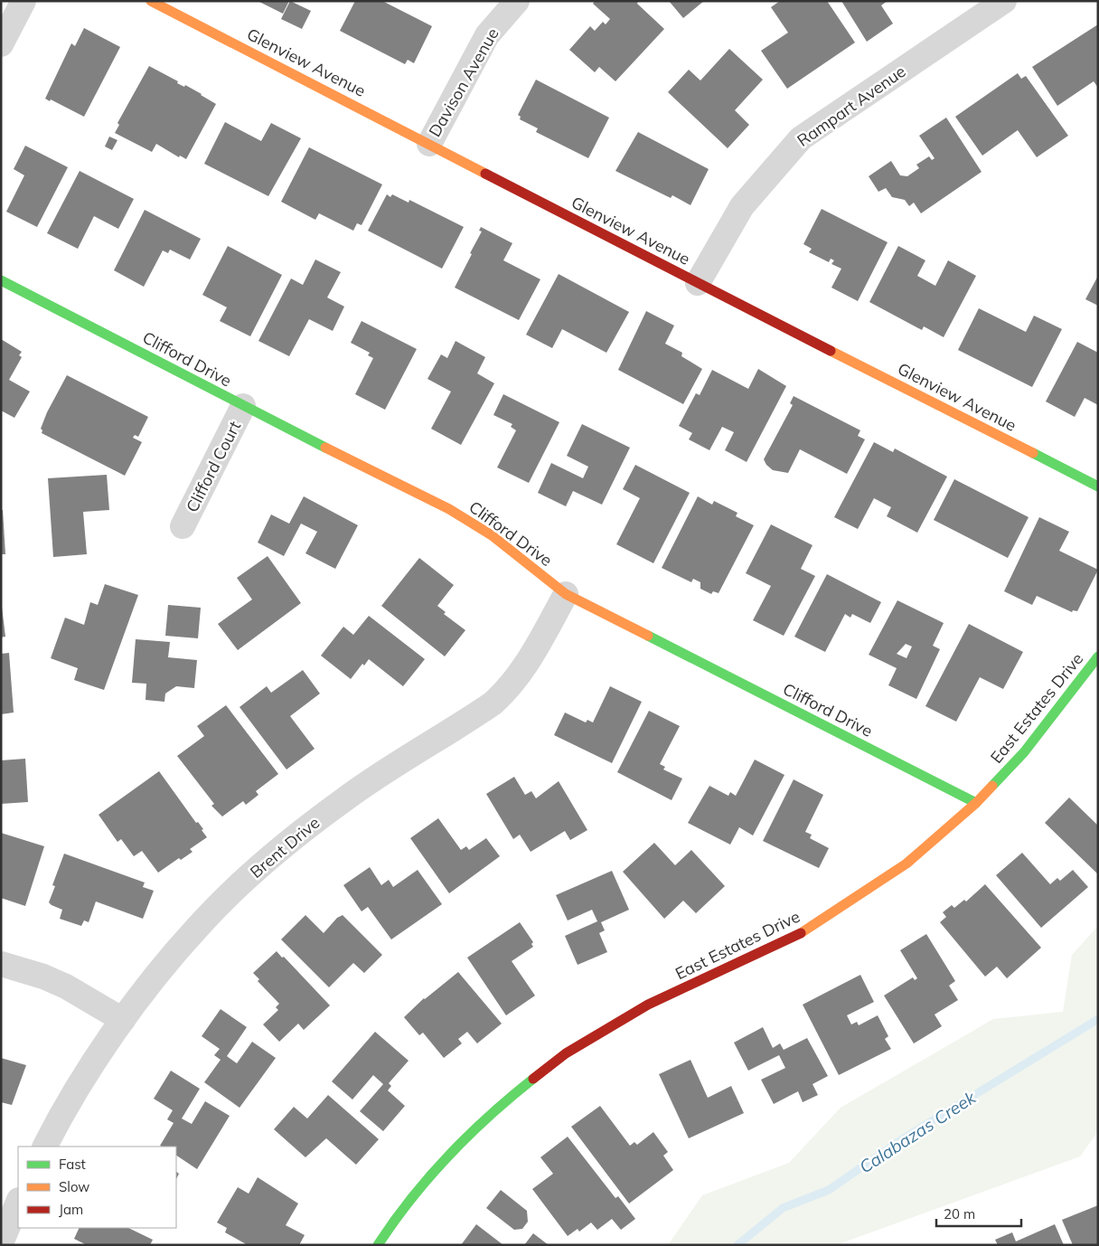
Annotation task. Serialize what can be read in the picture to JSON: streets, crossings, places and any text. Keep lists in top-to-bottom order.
{
  "streets": {
    "street": [
      "Glenview Avenue",
      "Davison Avenue",
      "Rampart Avenue",
      "Clifford Drive",
      "Clifford Court",
      "East Estates Drive",
      "Brent Drive"
    ]
  },
  "crossings": [
    ["Glenview Avenue", "Davison Avenue"],
    ["Glenview Avenue", "Rampart Avenue"],
    ["Clifford Drive", "Clifford Court"],
    ["Clifford Drive", "East Estates Drive"],
    ["Clifford Drive", "Brent Drive"]
  ],
  "water": ["Calabazas Creek"],
  "legend": ["Fast", "Slow", "Jam"],
  "scale_bar": "20 m"
}
